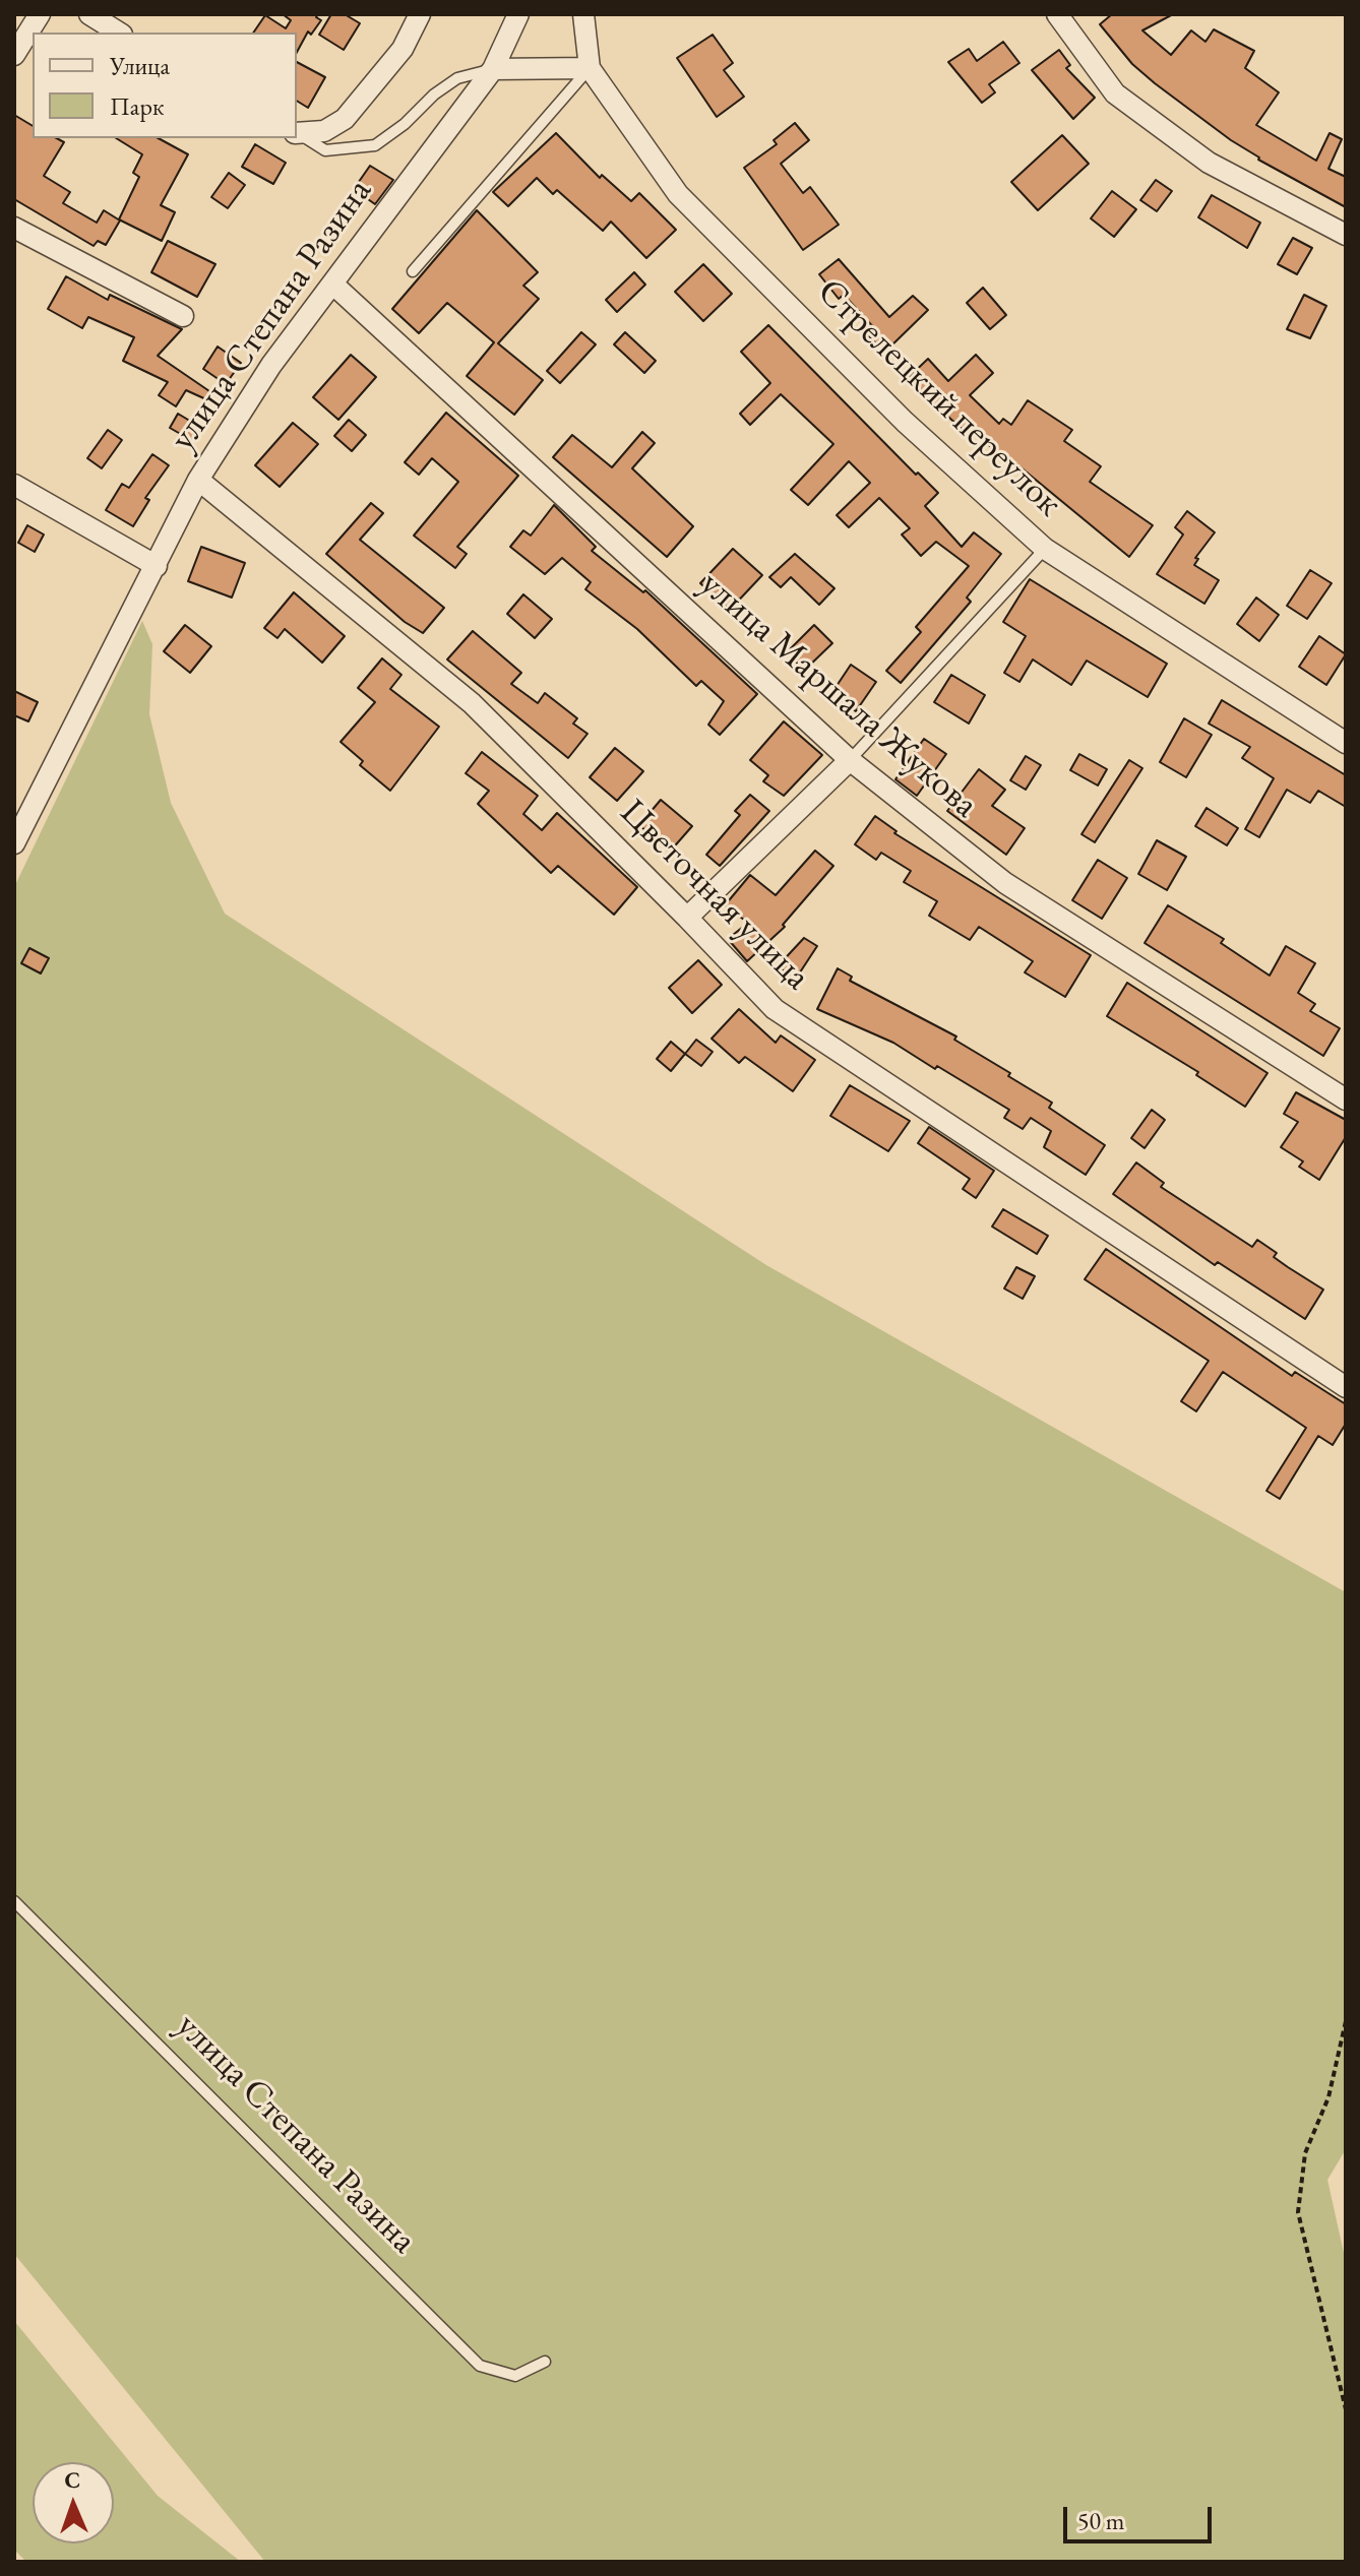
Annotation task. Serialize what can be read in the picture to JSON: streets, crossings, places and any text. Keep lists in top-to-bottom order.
{
  "streets": {
    "street": [
      "улица Степана Разина",
      "Стрелецкий переулок",
      "улица Маршала Жукова",
      "Цветочная улица"
    ]
  },
  "crossings": [
    ["улица Степана Разина", "улица Маршала Жукова"],
    ["улица Степана Разина", "Цветочная улица"]
  ],
  "legend": ["Улица", "Парк"],
  "scale_bar": "50 m",
  "north": "top"
}
